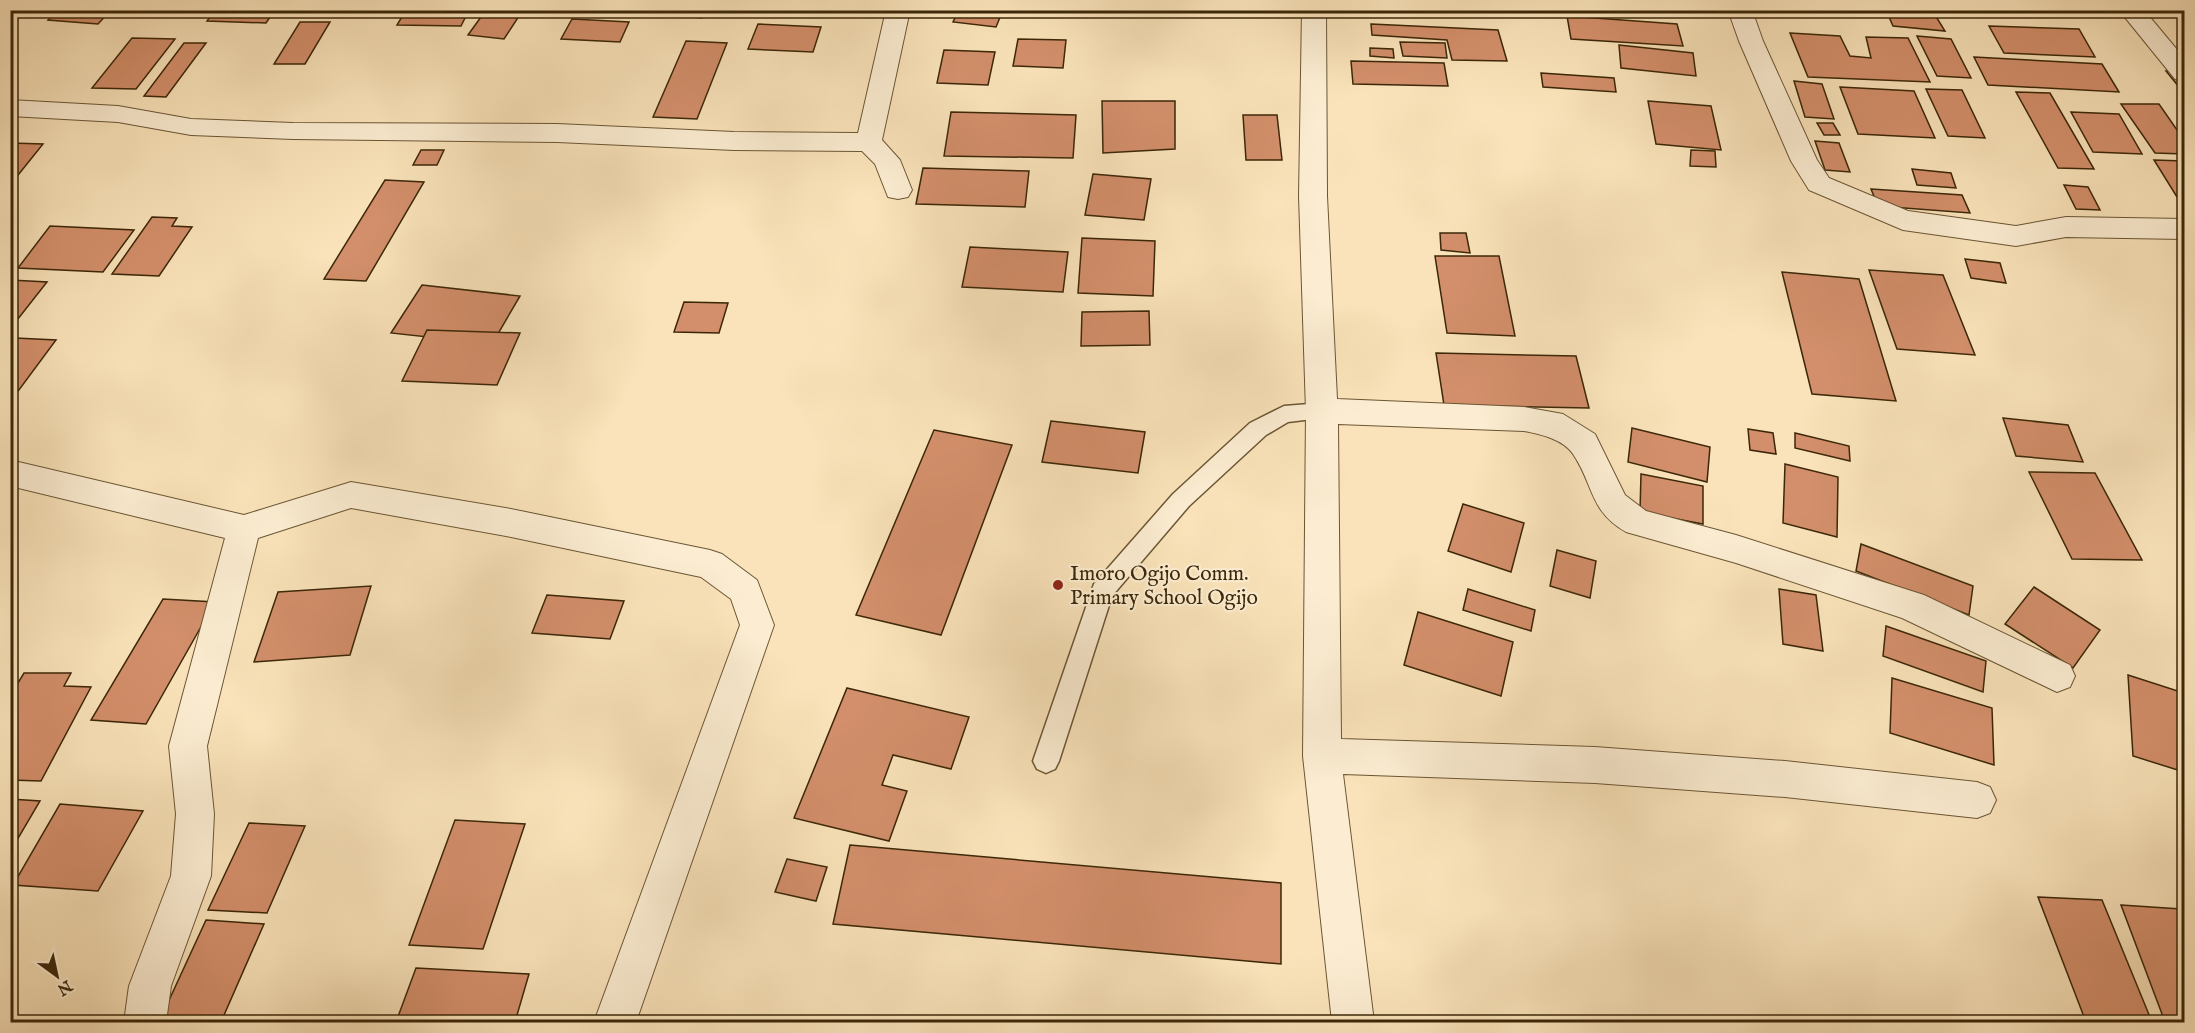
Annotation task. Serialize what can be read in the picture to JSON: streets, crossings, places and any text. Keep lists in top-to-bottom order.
{
  "places": ["Imoro Ogijo Comm. Primary School Ogijo"],
  "north": "bottom right"
}
